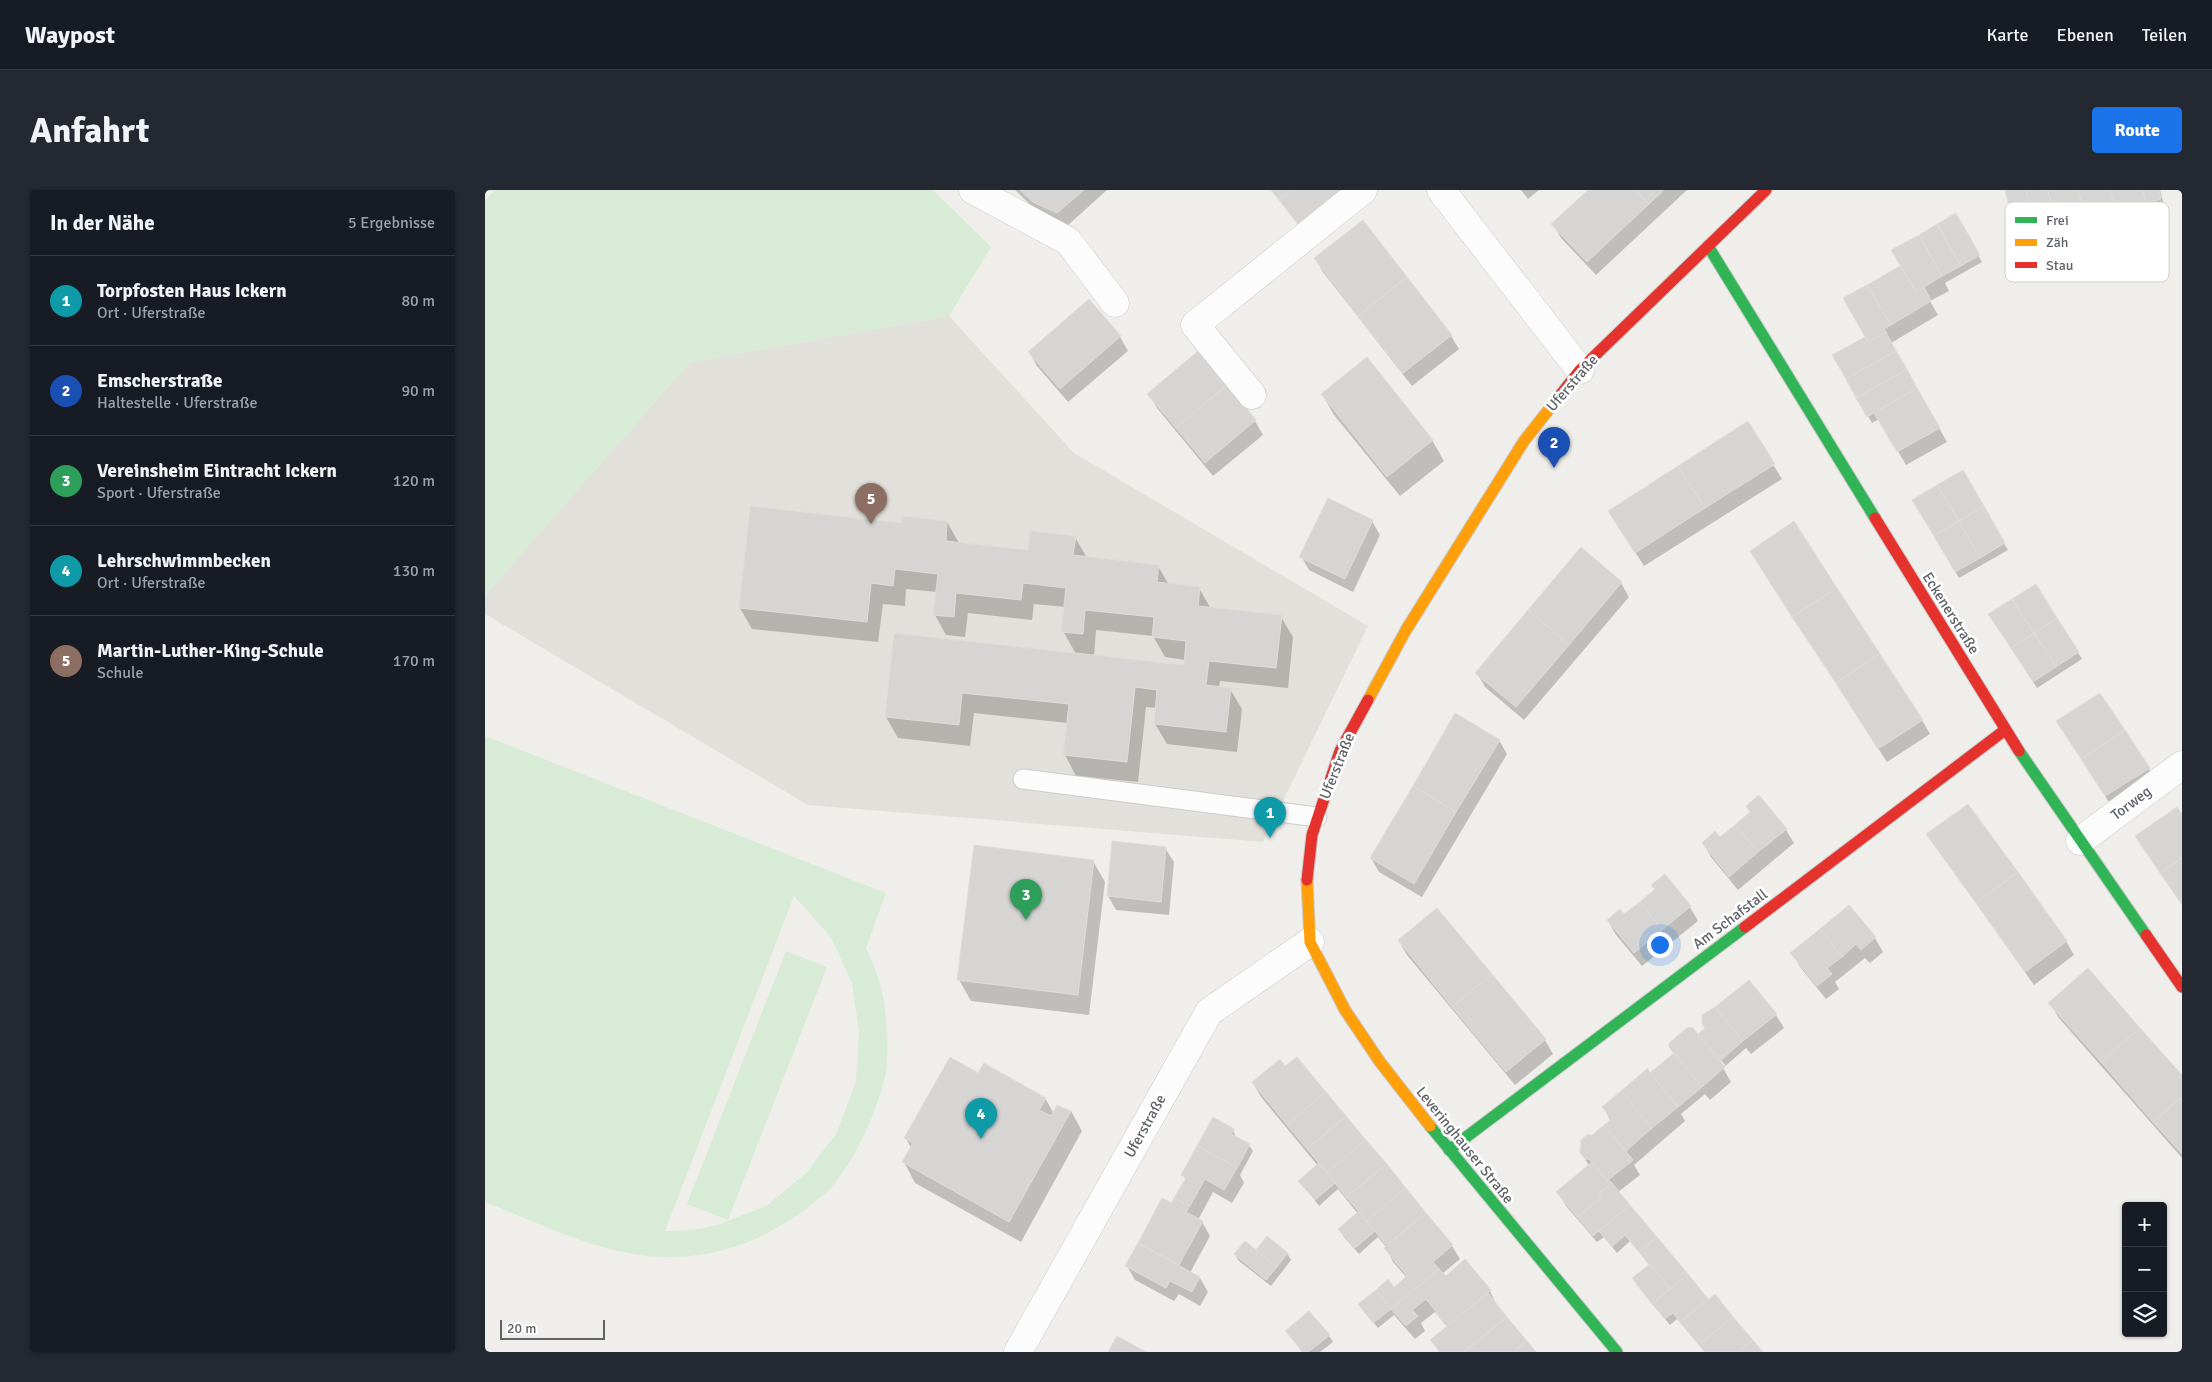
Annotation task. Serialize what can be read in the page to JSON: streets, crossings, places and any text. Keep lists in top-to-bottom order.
{
  "streets": {
    "street": [
      "Uferstraße",
      "Eckenerstraße",
      "Torweg",
      "Am Schafstall",
      "Leveringhauser Straße"
    ]
  },
  "crossings": [
    ["Uferstraße", "Eckenerstraße"],
    ["Uferstraße", "Leveringhauser Straße"],
    ["Eckenerstraße", "Torweg"],
    ["Eckenerstraße", "Am Schafstall"],
    ["Am Schafstall", "Leveringhauser Straße"]
  ],
  "legend": ["Frei", "Zäh", "Stau"],
  "scale_bar": "20 m",
  "page": {
    "header": "Waypost",
    "nav": ["Karte", "Ebenen", "Teilen"],
    "buttons": "Route",
    "title": "Anfahrt",
    "heading": ["In der Nähe", "5 Ergebnisse"],
    "list": [
      {
        "mark": "1",
        "name": "Torpfosten Haus Ickern",
        "note": "Ort · Uferstraße",
        "value": "80 m"
      },
      {
        "mark": "2",
        "name": "Emscherstraße",
        "note": "Haltestelle · Uferstraße",
        "value": "90 m"
      },
      {
        "mark": "3",
        "name": "Vereinsheim Eintracht Ickern",
        "note": "Sport · Uferstraße",
        "value": "120 m"
      },
      {
        "mark": "4",
        "name": "Lehrschwimmbecken",
        "note": "Ort · Uferstraße",
        "value": "130 m"
      },
      {
        "mark": "5",
        "name": "Martin-Luther-King-Schule",
        "note": "Schule",
        "value": "170 m"
      }
    ],
    "pins": [
      "2",
      "5",
      "1",
      "3",
      "4"
    ],
    "map_buttons": ["+", "−"],
    "scale": "20 m"
  }
}
